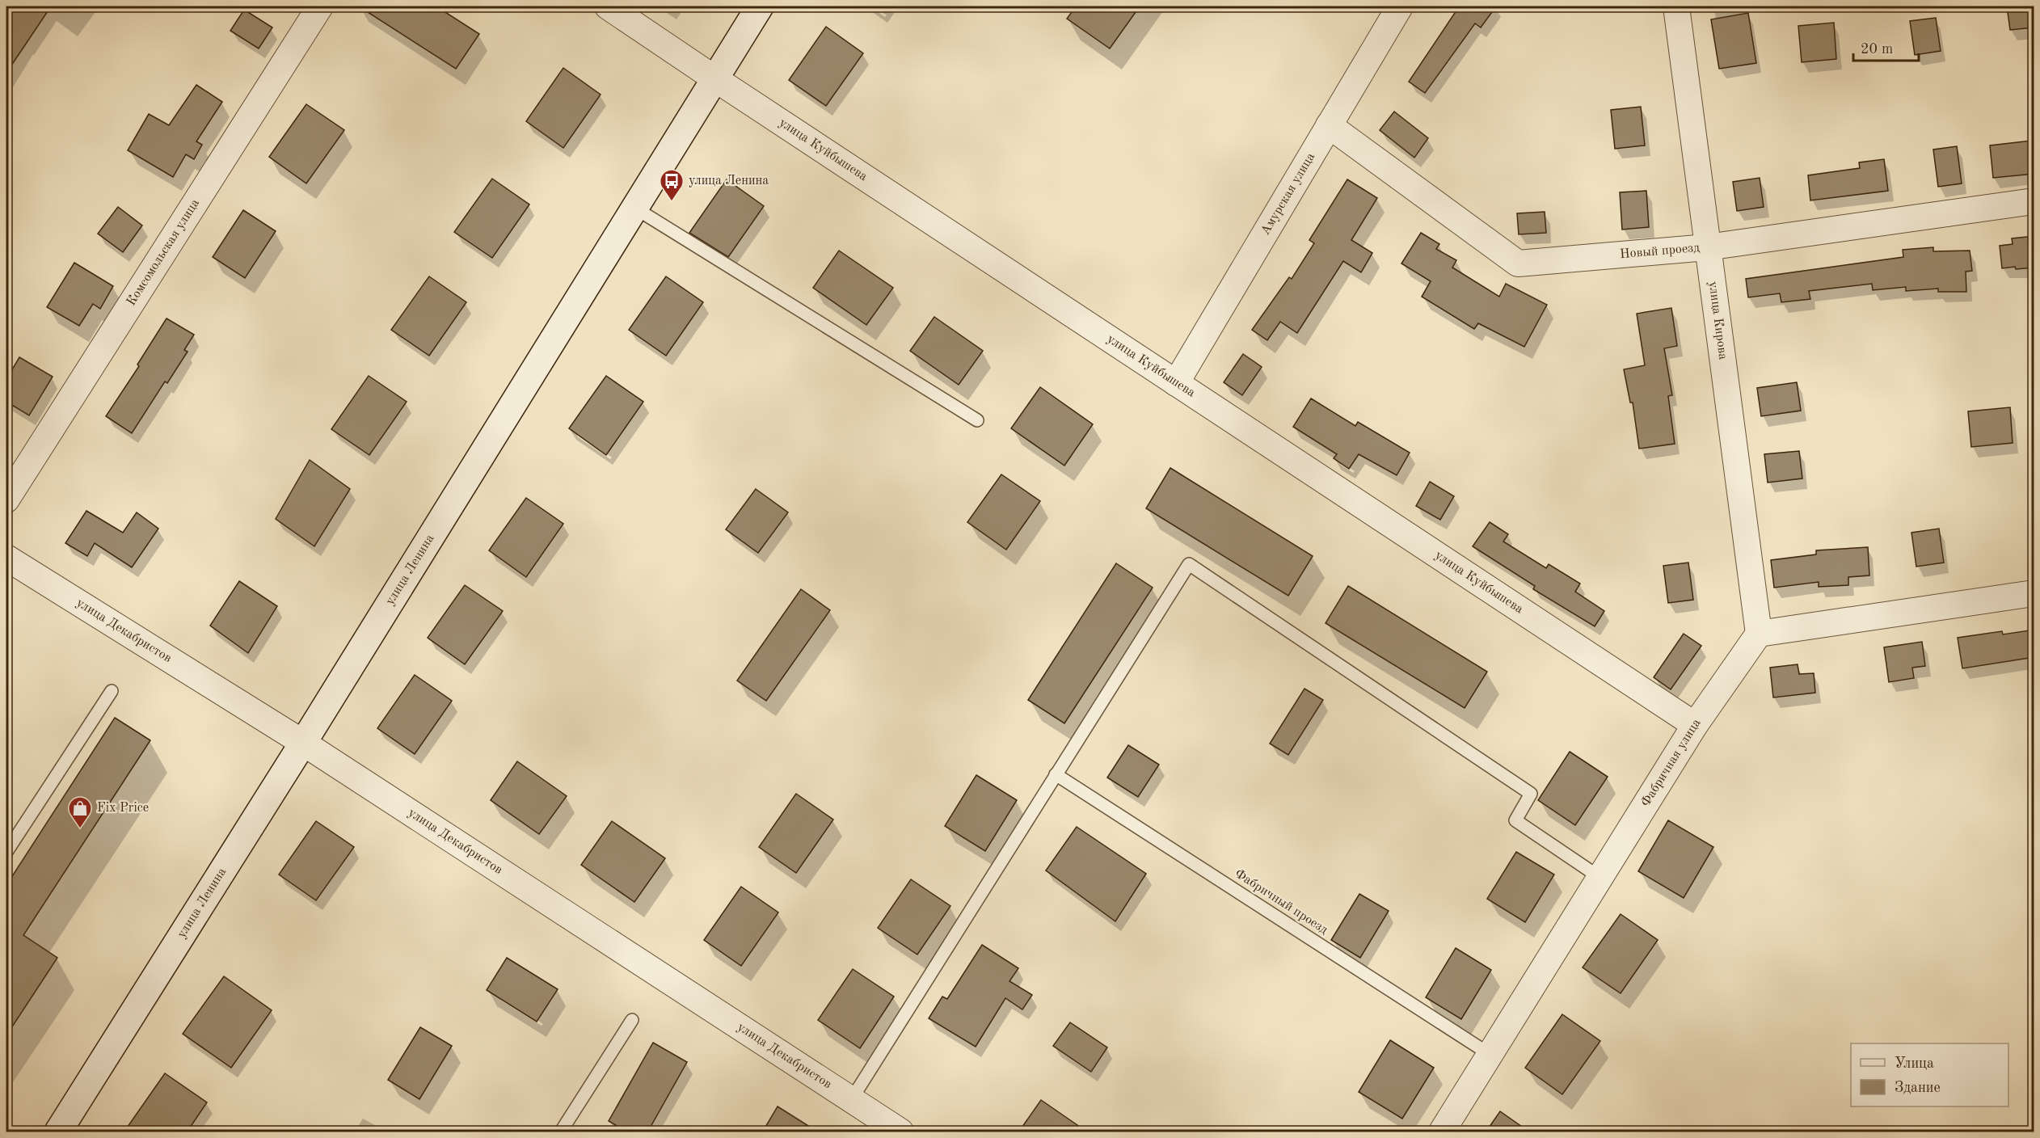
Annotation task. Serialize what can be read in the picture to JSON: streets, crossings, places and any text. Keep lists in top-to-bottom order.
{
  "streets": {
    "main road": ["улица Ленина"],
    "street": [
      "улица Куйбышева",
      "Амурская улица",
      "Новый проезд",
      "Комсомольская улица",
      "улица Кирова",
      "улица Декабристов",
      "Фабричная улица"
    ],
    "lane": ["Фабричный проезд"]
  },
  "crossings": [
    ["улица Куйбышева", "Амурская улица"],
    ["улица Куйбышева", "улица Ленина"],
    ["улица Куйбышева", "Фабричная улица"],
    ["Амурская улица", "Новый проезд"],
    ["Новый проезд", "улица Кирова"],
    ["улица Кирова", "Фабричная улица"],
    ["улица Ленина", "улица Декабристов"],
    ["Фабричная улица", "Фабричный проезд"]
  ],
  "places": {
    "bus stop": ["улица Ленина"],
    "shop": ["Fix Price"]
  },
  "legend": ["Улица", "Здание"],
  "scale_bar": "20 m"
}
